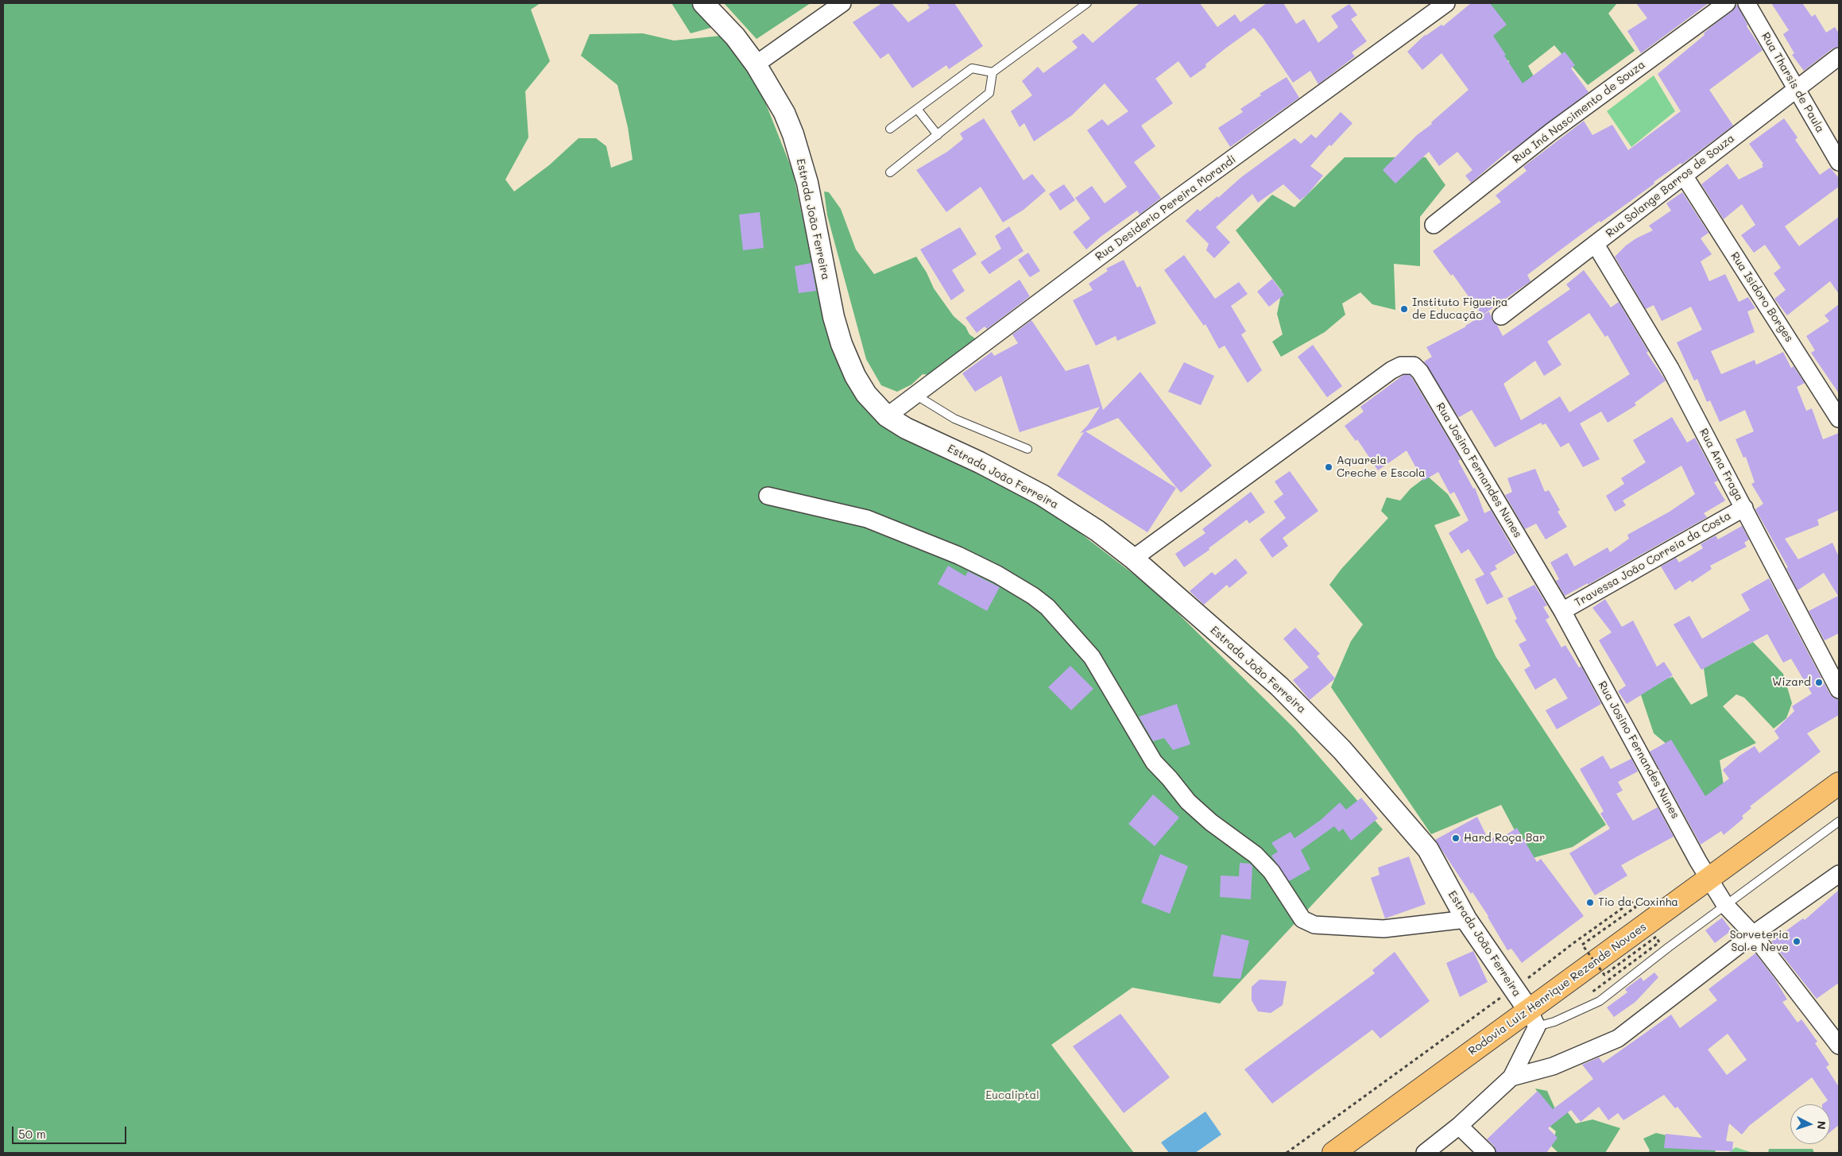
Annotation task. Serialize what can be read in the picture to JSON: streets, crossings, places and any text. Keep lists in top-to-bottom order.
{
  "streets": {
    "highway": ["Rodovia Luiz Henrique Rezende Novaes"],
    "street": [
      "Rua Tharsis de Paula",
      "Rua Iná Nascimento de Souza",
      "Rua Solange Barros de Souza",
      "Rua Desiderio Pereira Morandi",
      "Estrada João Ferreira",
      "Rua Isidoro Borges",
      "Rua Ana Fraga",
      "Rua Josino Fernandes Nunes",
      "Travessa João Correia da Costa"
    ]
  },
  "crossings": [
    ["Rua Tharsis de Paula", "Rua Solange Barros de Souza"],
    ["Rua Solange Barros de Souza", "Rua Isidoro Borges"],
    ["Rua Solange Barros de Souza", "Rua Ana Fraga"],
    ["Rua Desiderio Pereira Morandi", "Estrada João Ferreira"],
    ["Estrada João Ferreira", "Rua Josino Fernandes Nunes"],
    ["Estrada João Ferreira", "Rodovia Luiz Henrique Rezende Novaes"],
    ["Rua Ana Fraga", "Travessa João Correia da Costa"],
    ["Rua Josino Fernandes Nunes", "Travessa João Correia da Costa"],
    ["Rua Josino Fernandes Nunes", "Rodovia Luiz Henrique Rezende Novaes"]
  ],
  "parks": ["Eucaliptal"],
  "places": [
    "Instituto Figueira de Educação",
    "Aquarela Creche e Escola",
    "Wizard",
    "Hard Roça Bar",
    "Tio da Coxinha",
    "Sorveteria Sol e Neve"
  ],
  "scale_bar": "50 m",
  "north": "right"
}
